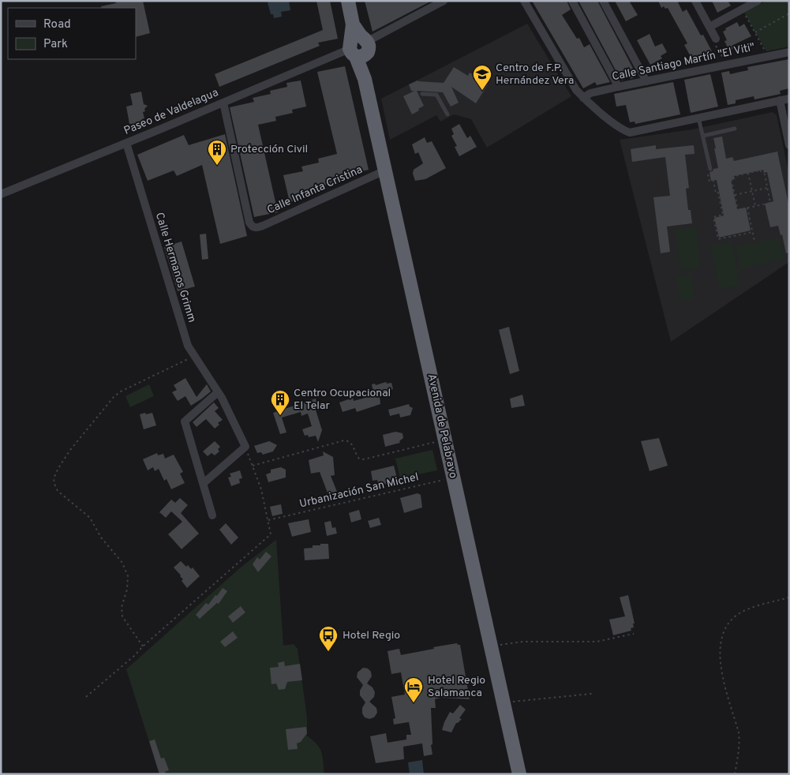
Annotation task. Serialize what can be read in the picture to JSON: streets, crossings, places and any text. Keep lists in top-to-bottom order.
{
  "streets": {
    "highway": ["Avenida de Pelabravo"],
    "street": [
      "Calle Santiago Martín \"El Viti\"",
      "Paseo de Valdelagua",
      "Calle Infanta Cristina",
      "Calle Hermanos Grimm"
    ],
    "path": ["Urbanización San Michel"]
  },
  "crossings": [
    ["Paseo de Valdelagua", "Calle Infanta Cristina"],
    ["Paseo de Valdelagua", "Calle Hermanos Grimm"],
    ["Paseo de Valdelagua", "Avenida de Pelabravo"],
    ["Calle Infanta Cristina", "Avenida de Pelabravo"],
    ["Avenida de Pelabravo", "Urbanización San Michel"]
  ],
  "places": {
    "school or university": ["Centro de F.P. Hernández Vera"],
    "building": ["Protección Civil", "Centro Ocupacional El Telar"],
    "bus stop": ["Hotel Regio"],
    "hotel": ["Hotel Regio Salamanca"]
  },
  "legend": ["Road", "Park"]
}
